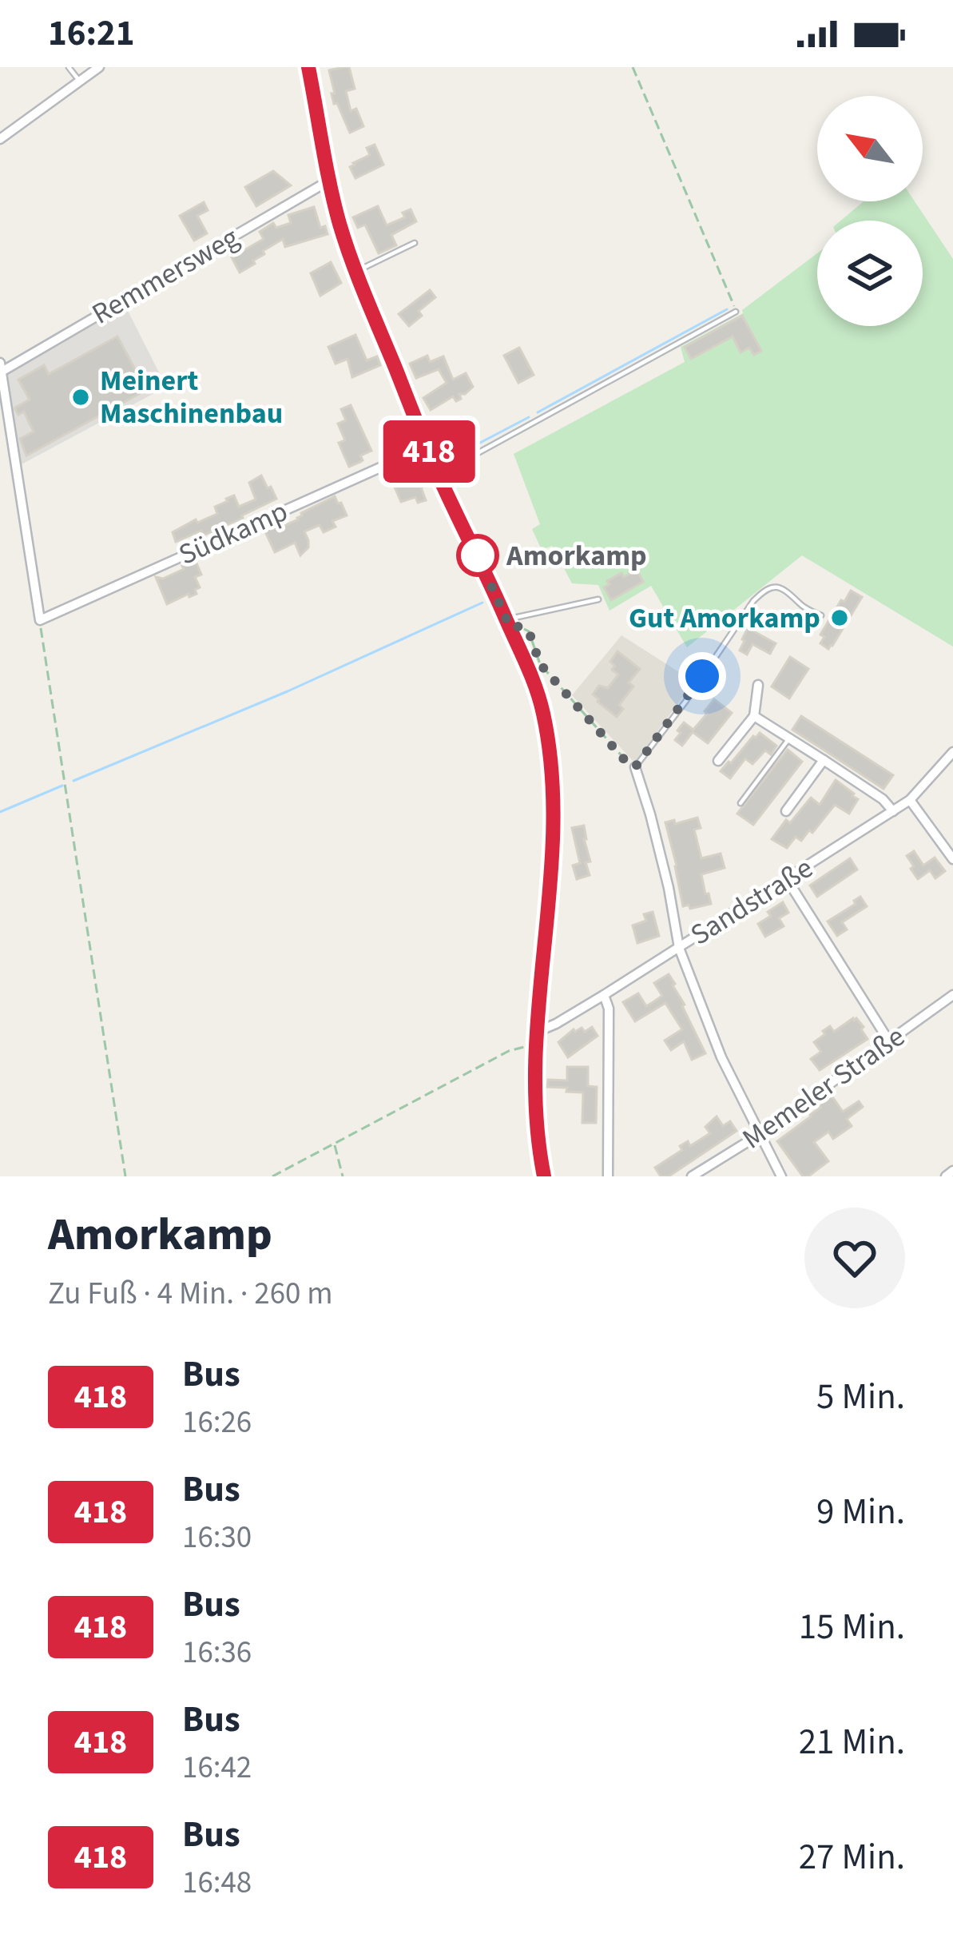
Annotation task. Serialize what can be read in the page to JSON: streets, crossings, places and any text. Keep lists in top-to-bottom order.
{
  "streets": {
    "street": [
      "Remmersweg",
      "Südkamp",
      "Sandstraße",
      "Memeler Straße"
    ]
  },
  "places": ["Meinert Maschinenbau", "Amorkamp", "Gut Amorkamp"],
  "lines": ["bus line 418"],
  "north": "top left",
  "page": {
    "status": "16:21",
    "on_map": "418",
    "heading": ["Amorkamp", "Zu Fuß · 4 Min. · 260 m"],
    "list": [
      {
        "mark": "418",
        "name": "Bus",
        "note": "16:26",
        "value": "5 Min."
      },
      {
        "mark": "418",
        "name": "Bus",
        "note": "16:30",
        "value": "9 Min."
      },
      {
        "mark": "418",
        "name": "Bus",
        "note": "16:36",
        "value": "15 Min."
      },
      {
        "mark": "418",
        "name": "Bus",
        "note": "16:42",
        "value": "21 Min."
      },
      {
        "mark": "418",
        "name": "Bus",
        "note": "16:48",
        "value": "27 Min."
      }
    ]
  }
}
